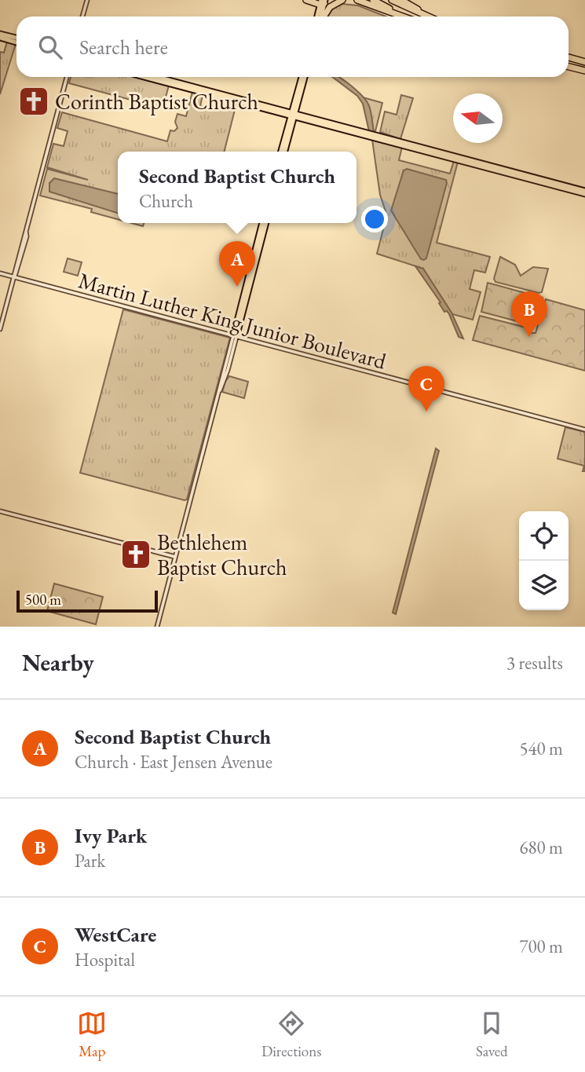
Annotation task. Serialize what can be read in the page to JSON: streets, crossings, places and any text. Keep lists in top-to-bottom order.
{
  "streets": {
    "street": ["Martin Luther King Junior Boulevard"]
  },
  "places": {
    "church": ["Corinth Baptist Church", "Bethlehem Baptist Church"]
  },
  "scale_bar": "500 m",
  "north": "left",
  "page": {
    "search": "Search here",
    "popup": ["Second Baptist Church", "Church"],
    "pins": ["A", "B", "C"],
    "scale": "500 m",
    "heading": ["Nearby", "3 results"],
    "list": [
      {
        "mark": "A",
        "name": "Second Baptist Church",
        "note": "Church · East Jensen Avenue",
        "value": "540 m"
      },
      {
        "mark": "B",
        "name": "Ivy Park",
        "note": "Park",
        "value": "680 m"
      },
      {
        "mark": "C",
        "name": "WestCare",
        "note": "Hospital",
        "value": "700 m"
      }
    ],
    "nav": ["Map", "Directions", "Saved"]
  }
}
